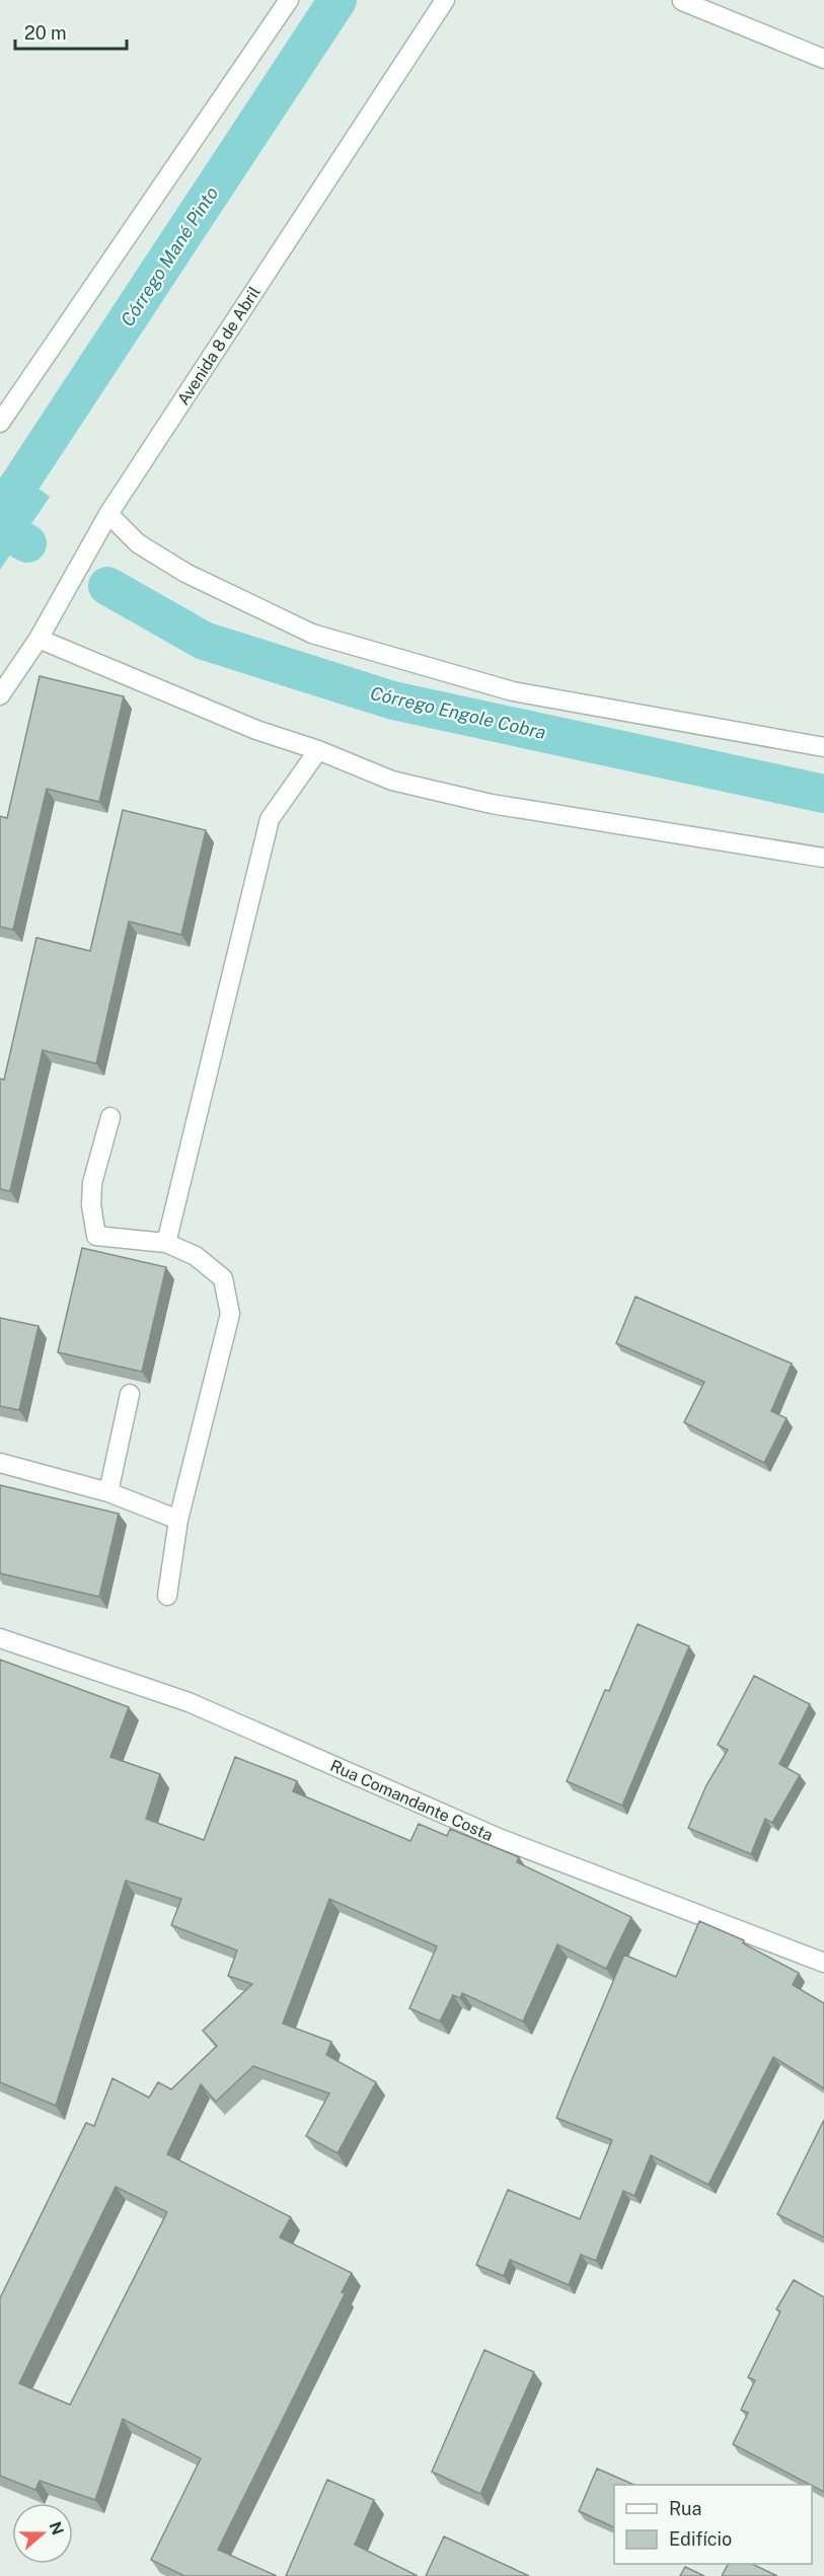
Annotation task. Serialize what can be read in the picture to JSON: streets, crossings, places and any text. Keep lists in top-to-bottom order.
{
  "streets": {
    "street": ["Avenida 8 de Abril", "Rua Comandante Costa"]
  },
  "water": ["Córrego Mané Pinto", "Córrego Engole Cobra"],
  "legend": ["Rua", "Edifício"],
  "scale_bar": "20 m",
  "north": "right"
}
